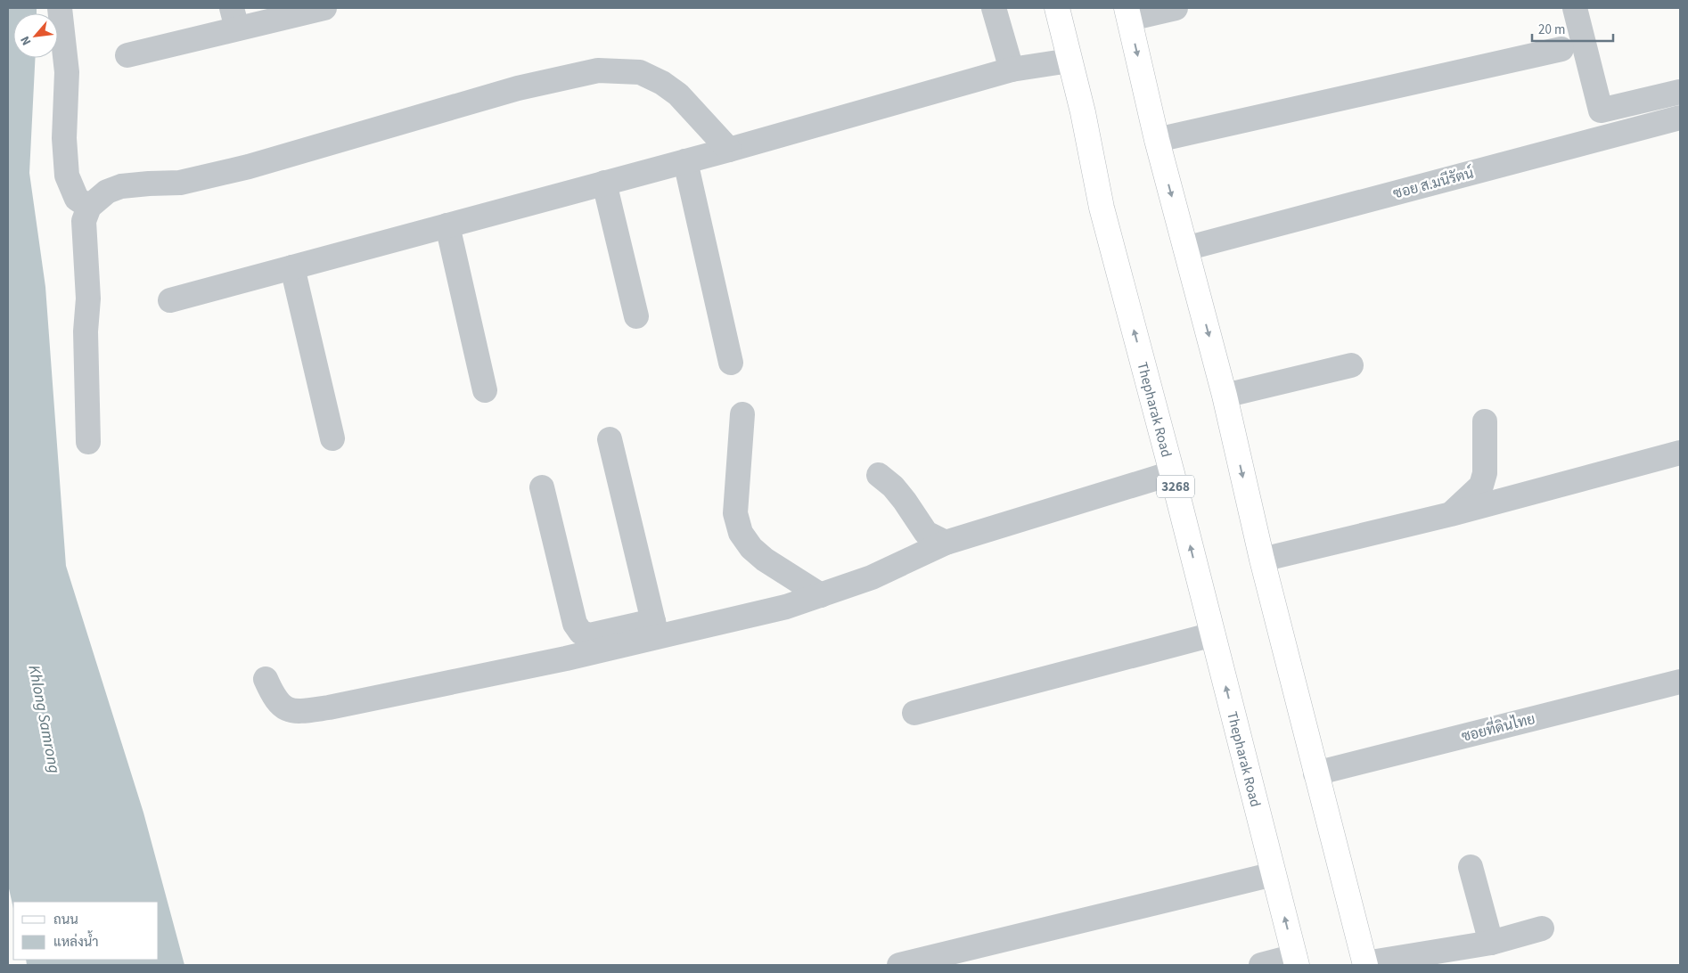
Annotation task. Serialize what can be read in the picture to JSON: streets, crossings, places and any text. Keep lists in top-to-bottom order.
{
  "streets": {
    "main road": ["Thepharak Road", "3268"],
    "street": ["ซอย ส.มนีรัตน์", "ซอยที่ดินไทย"]
  },
  "water": ["Khlong Samrong"],
  "legend": ["ถนน", "แหล่งน้ำ"],
  "scale_bar": "20 m",
  "north": "bottom left"
}
